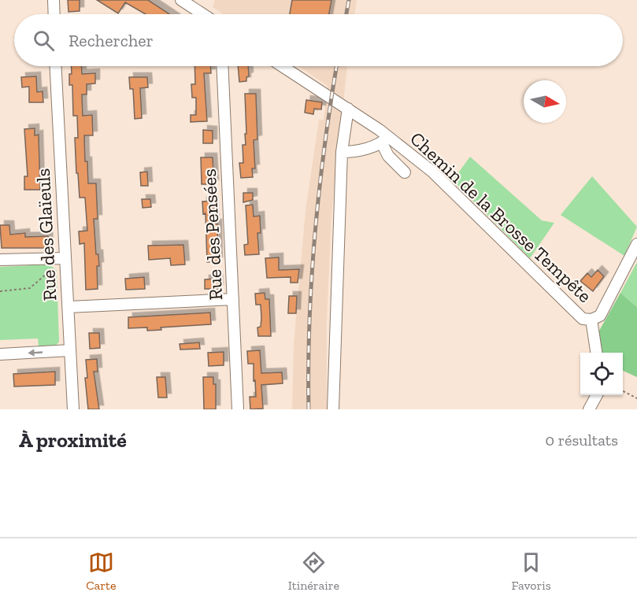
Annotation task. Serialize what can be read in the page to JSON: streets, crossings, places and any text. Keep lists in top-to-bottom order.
{
  "streets": {
    "street": ["Chemin de la Brosse Tempête", "Rue des Glaïeuls", "Rue des Pensées"]
  },
  "north": "right",
  "page": {
    "search": "Rechercher",
    "heading": ["À proximité", "0 résultats"],
    "nav": ["Carte", "Itinéraire", "Favoris"]
  }
}
